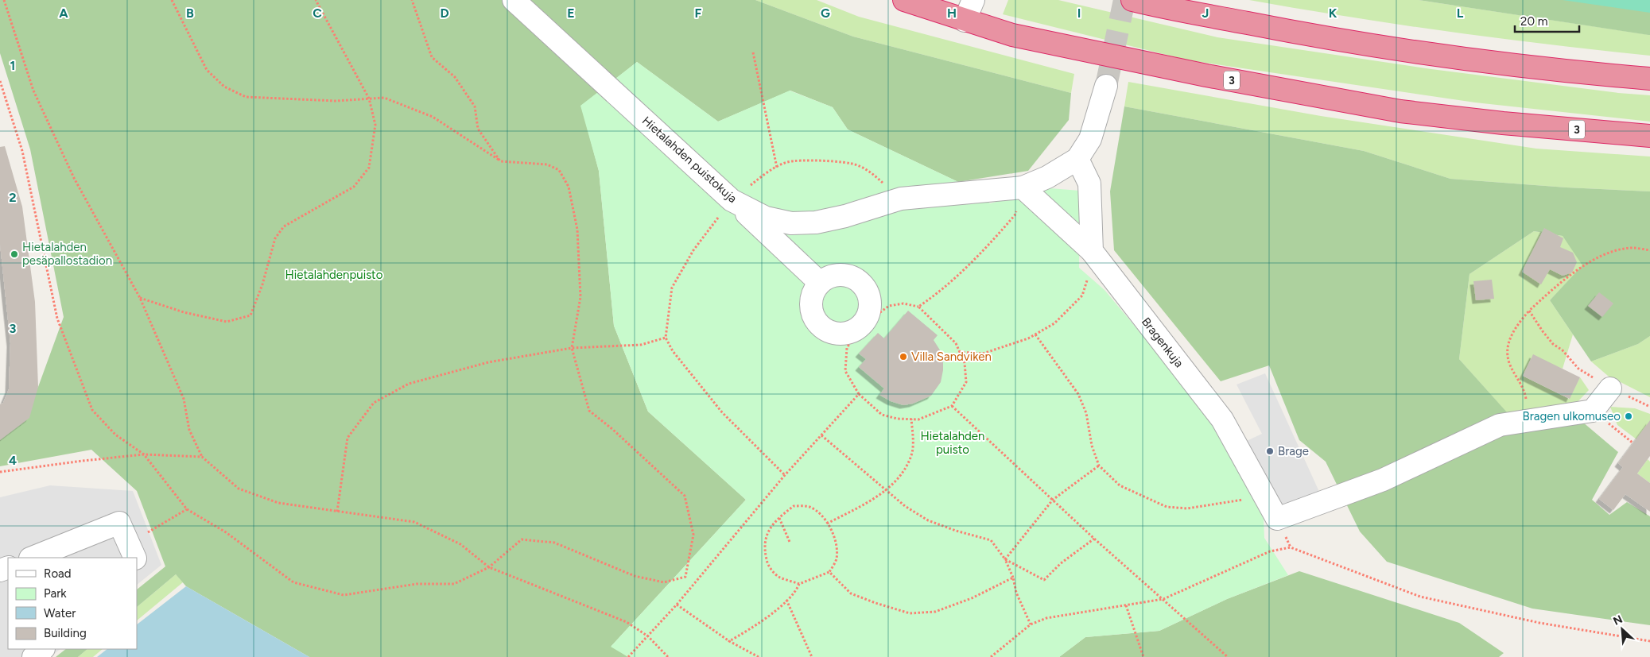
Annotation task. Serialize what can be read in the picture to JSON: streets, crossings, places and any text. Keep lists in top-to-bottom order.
{
  "streets": {
    "highway": ["3"],
    "street": ["Hietalahden puistokuja", "Bragenkuja"]
  },
  "crossings": [
    ["Hietalahden puistokuja", "Bragenkuja"]
  ],
  "parks": ["Hietalahdenpuisto", "Hietalahden puisto"],
  "places": [
    "Hietalahden pesäpallostadion",
    "Villa Sandviken",
    "Bragen ulkomuseo",
    "Brage"
  ],
  "legend": [
    "Road",
    "Park",
    "Water",
    "Building"
  ],
  "scale_bar": "20 m",
  "north": "top left",
  "grid": {
    "columns": [
      "A",
      "B",
      "C",
      "D",
      "E",
      "F",
      "G",
      "H",
      "I",
      "J",
      "K",
      "L"
    ],
    "rows": [
      "1",
      "2",
      "3",
      "4"
    ]
  }
}
